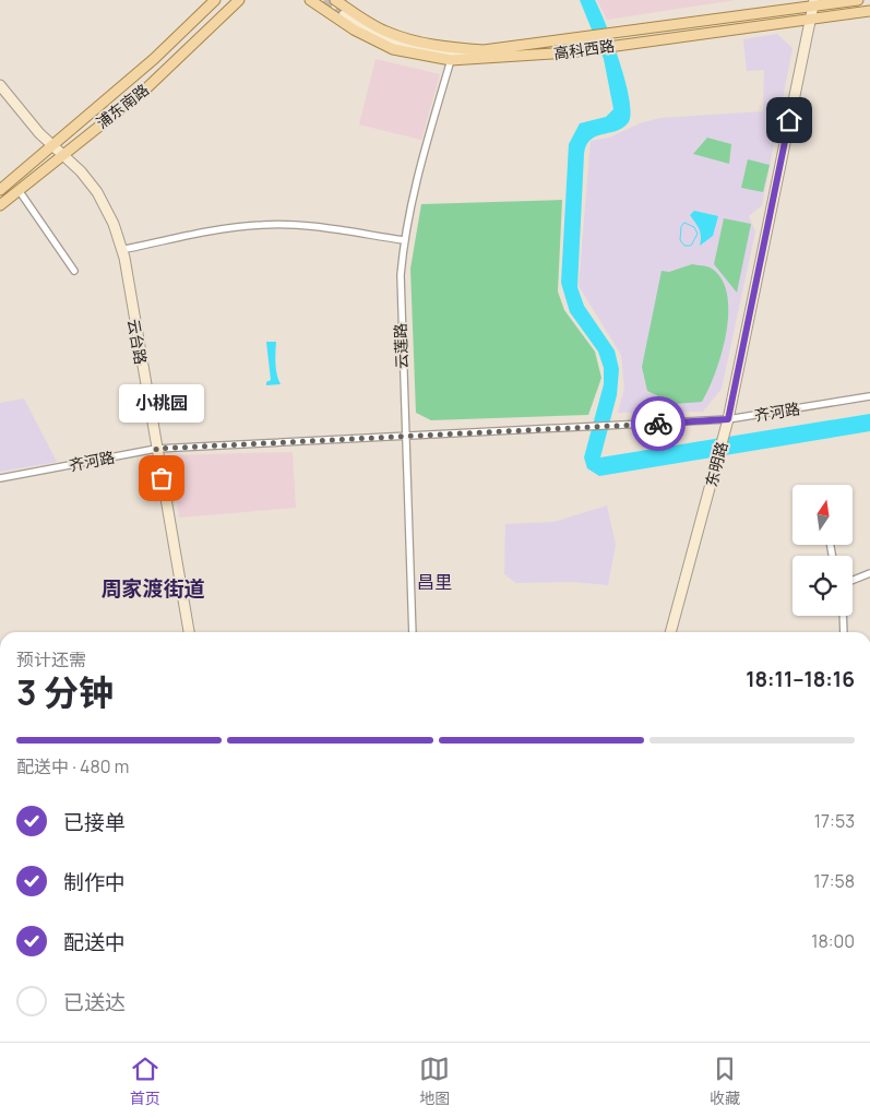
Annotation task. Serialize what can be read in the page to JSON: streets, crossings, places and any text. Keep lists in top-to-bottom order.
{
  "streets": {
    "main road": [
      "高科西路",
      "浦东南路",
      "云台路",
      "东明路"
    ],
    "street": ["云莲路", "齐河路"]
  },
  "crossings": [
    ["高科西路", "云莲路"],
    ["高科西路", "东明路"],
    ["浦东南路", "云台路"],
    ["云台路", "齐河路"],
    ["云莲路", "齐河路"],
    ["齐河路", "东明路"]
  ],
  "districts": ["昌里", "周家渡街道"],
  "places": ["小桃园"],
  "north": "top",
  "page": {
    "bubble": "小桃园",
    "heading": ["3 分钟", "预计还需", "18:11–18:16"],
    "bar": "配送中 · 480 m",
    "list": [
      ["已接单", "17:53"],
      ["制作中", "17:58"],
      ["配送中", "18:00"],
      "已送达"
    ],
    "tabs": ["首页", "地图", "收藏"]
  }
}
